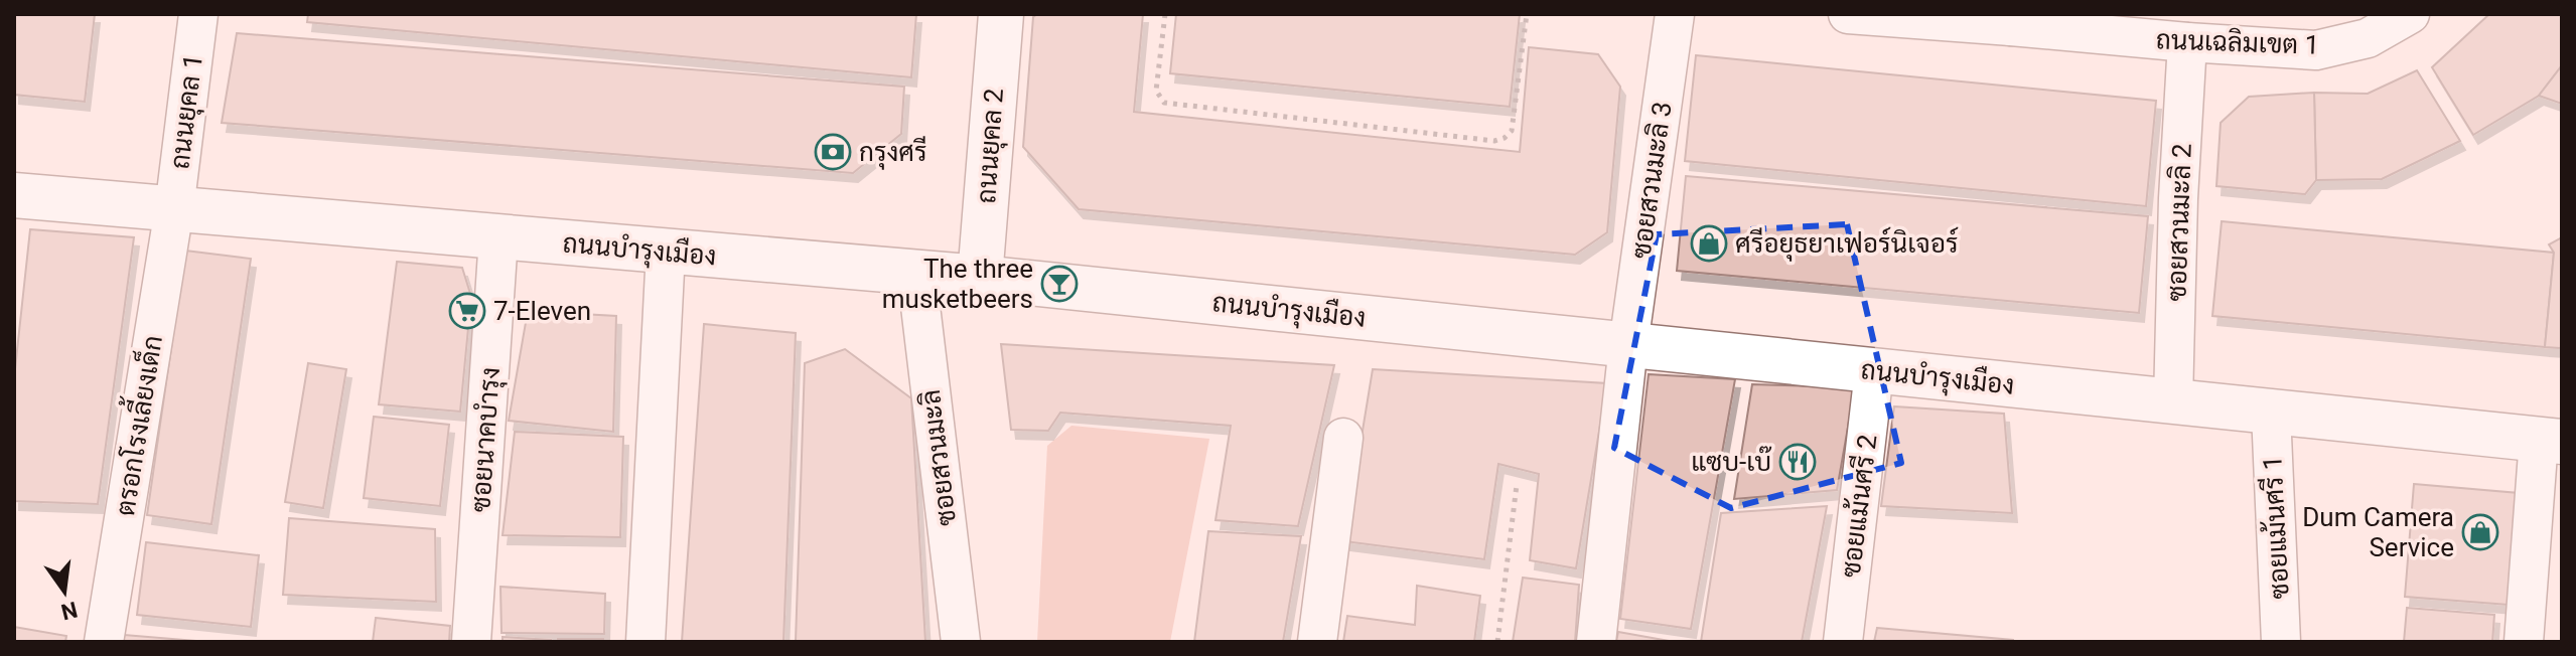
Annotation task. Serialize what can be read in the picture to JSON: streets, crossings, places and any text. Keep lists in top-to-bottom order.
{
  "streets": {
    "main road": ["ถนนยุคล 2", "ถนนบำรุงเมือง"],
    "street": [
      "ถนนเฉลิมเขต 1",
      "ถนนยุคล 1",
      "ซอยสวนมะลิ 3",
      "ซอยสวนมะลิ 2",
      "ตรอกโรงเลี้ยงเด็ก",
      "ซอยนาคบำรุง",
      "ซอยสวนมะลิ",
      "ซอยแม้นศรี 2",
      "ซอยแม้นศรี 1"
    ]
  },
  "crossings": [
    ["ถนนเฉลิมเขต 1", "ซอยสวนมะลิ 2"],
    ["ถนนยุคล 1", "ถนนบำรุงเมือง"],
    ["ถนนยุคล 1", "ตรอกโรงเลี้ยงเด็ก"],
    ["ถนนยุคล 2", "ถนนบำรุงเมือง"],
    ["ซอยสวนมะลิ 3", "ถนนบำรุงเมือง"],
    ["ซอยสวนมะลิ 2", "ถนนบำรุงเมือง"],
    ["ถนนบำรุงเมือง", "ตรอกโรงเลี้ยงเด็ก"],
    ["ถนนบำรุงเมือง", "ซอยนาคบำรุง"],
    ["ถนนบำรุงเมือง", "ซอยสวนมะลิ"],
    ["ถนนบำรุงเมือง", "ซอยแม้นศรี 2"],
    ["ถนนบำรุงเมือง", "ซอยแม้นศรี 1"]
  ],
  "places": {
    "bank": ["กรุงศรี"],
    "shop": ["ศรีอยุธยาเฟอร์นิเจอร์", "Dum Camera Service"],
    "bar": ["The three musketbeers"],
    "supermarket": ["7-Eleven"],
    "restaurant": ["แซบ-เบ๊"]
  },
  "north": "bottom"
}
